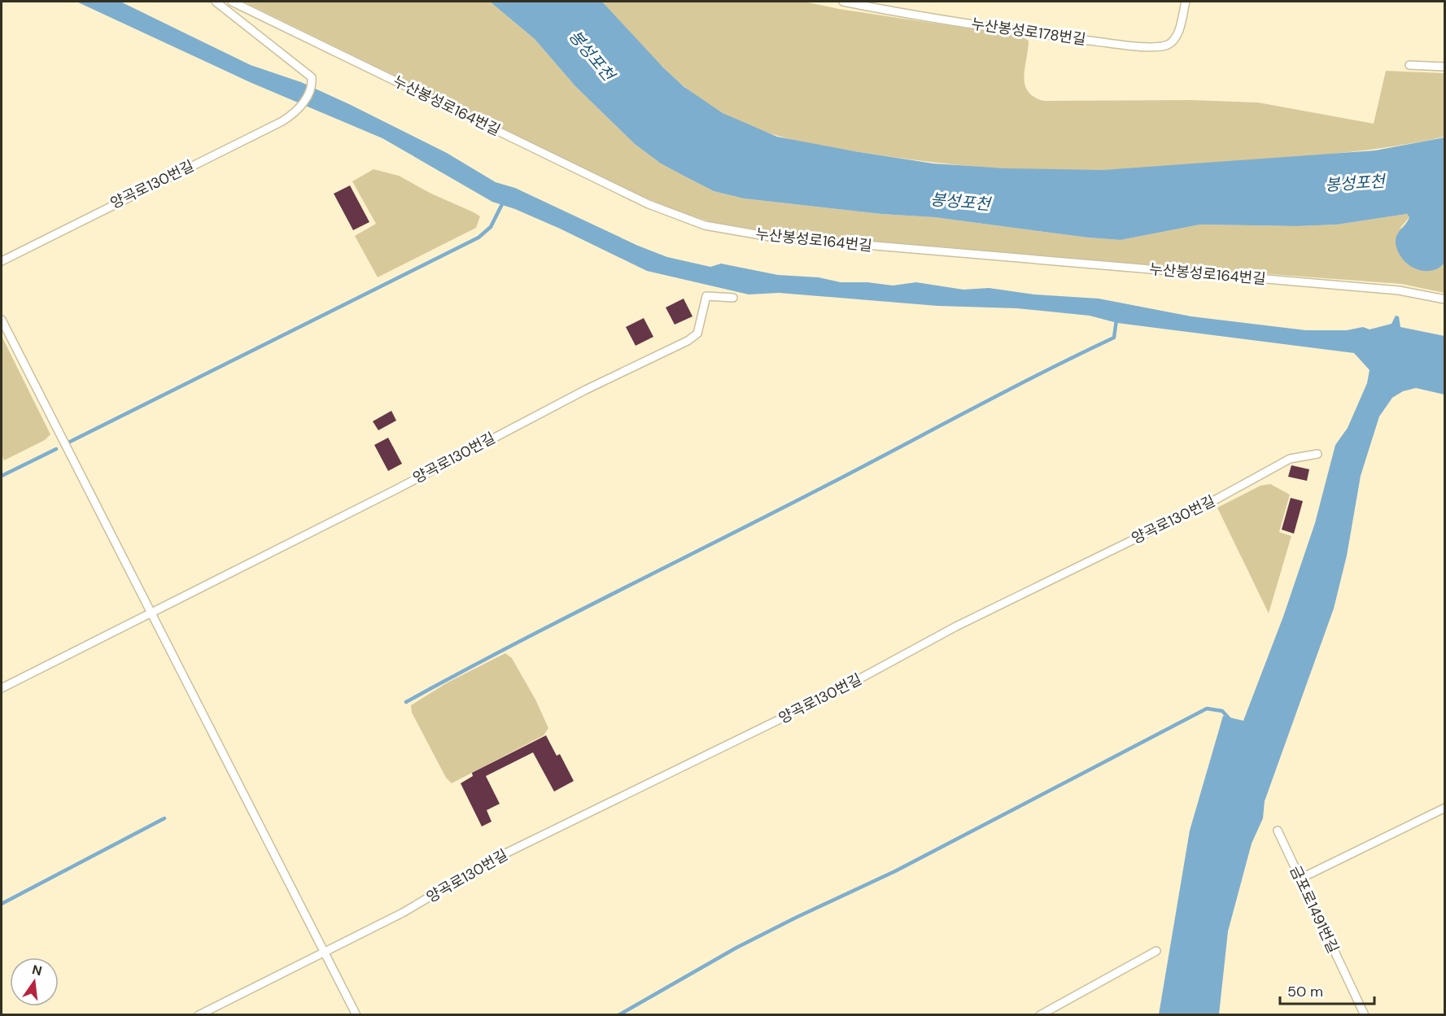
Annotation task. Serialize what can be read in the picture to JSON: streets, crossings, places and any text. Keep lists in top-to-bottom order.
{
  "streets": {
    "lane": [
      "누산봉성로178번길",
      "누산봉성로164번길",
      "양곡로130번길",
      "금포로1491번길"
    ]
  },
  "water": ["봉성포천"],
  "scale_bar": "50 m",
  "north": "top"
}
